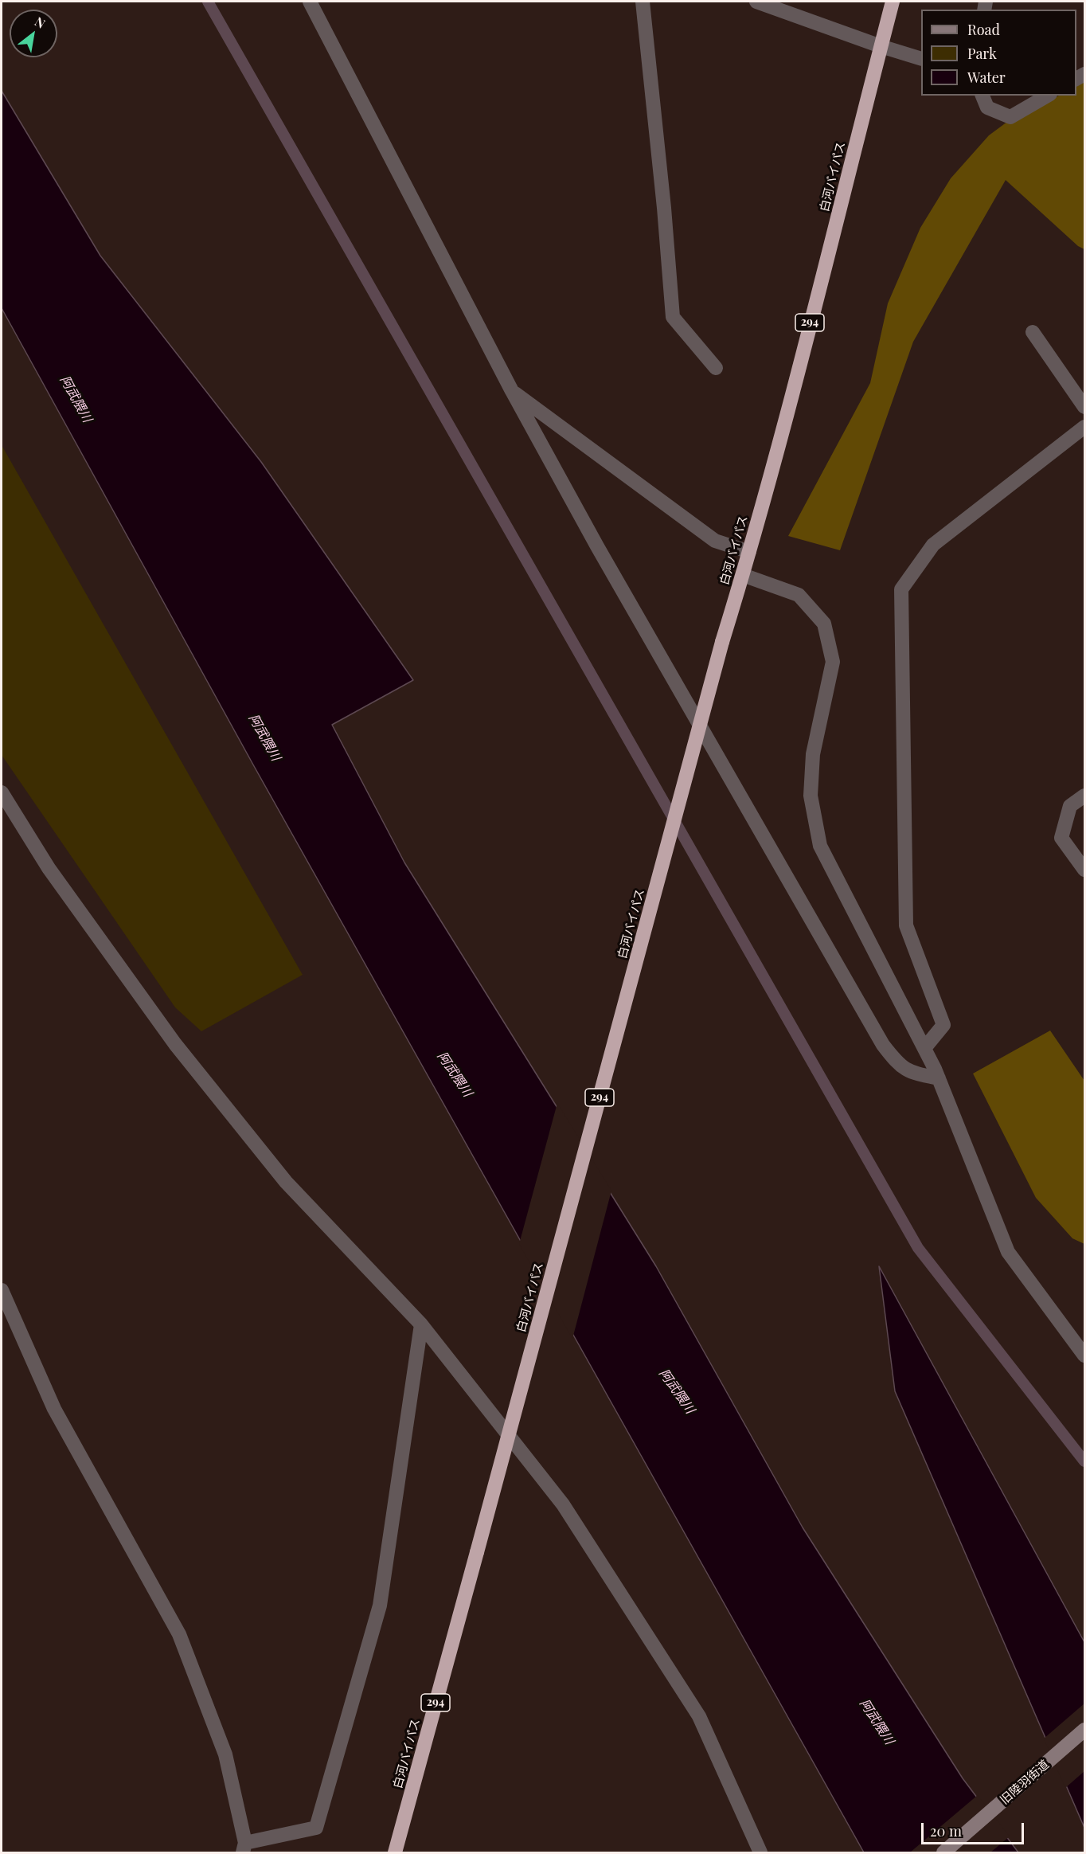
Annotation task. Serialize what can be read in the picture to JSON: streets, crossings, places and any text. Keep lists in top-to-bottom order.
{
  "streets": {
    "highway": ["白河バイパス", "294"],
    "street": ["旧陸羽街道"]
  },
  "water": ["阿武隈川"],
  "legend": ["Road", "Park", "Water"],
  "scale_bar": "20 m",
  "north": "top right"
}
